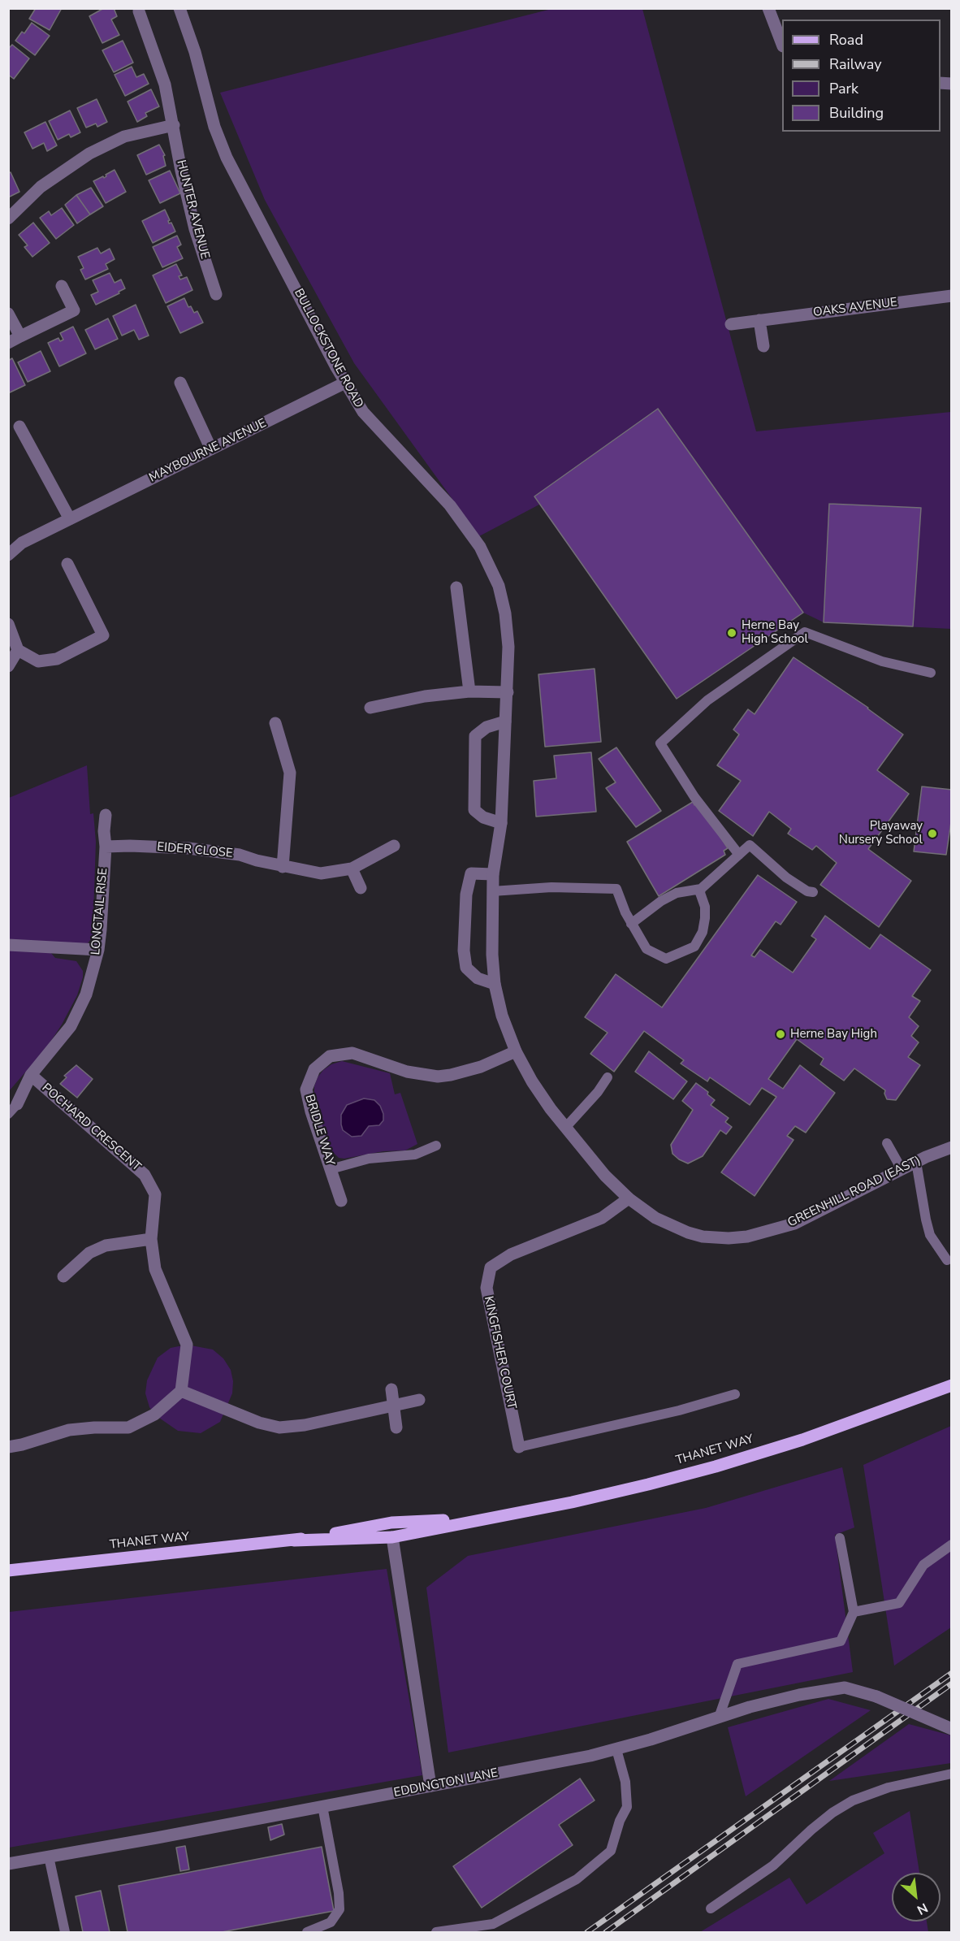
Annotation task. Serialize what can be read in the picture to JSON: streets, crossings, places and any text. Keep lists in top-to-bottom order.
{
  "streets": {
    "main road": ["THANET WAY"],
    "street": [
      "HUNTER AVENUE",
      "OAKS AVENUE",
      "BULLOCKSTONE ROAD",
      "MAYBOURNE AVENUE",
      "EIDER CLOSE",
      "LONGTAIL RISE",
      "POCHARD CRESCENT",
      "BRIDLE WAY",
      "GREENHILL ROAD (EAST)",
      "KINGFISHER COURT",
      "EDDINGTON LANE"
    ]
  },
  "crossings": [
    ["BULLOCKSTONE ROAD", "MAYBOURNE AVENUE"],
    ["BULLOCKSTONE ROAD", "BRIDLE WAY"],
    ["BULLOCKSTONE ROAD", "GREENHILL ROAD (EAST)"],
    ["BULLOCKSTONE ROAD", "KINGFISHER COURT"],
    ["EIDER CLOSE", "LONGTAIL RISE"],
    ["LONGTAIL RISE", "POCHARD CRESCENT"]
  ],
  "places": ["Herne Bay High School", "Playaway Nursery School", "Herne Bay High"],
  "legend": [
    "Road",
    "Railway",
    "Park",
    "Building"
  ],
  "north": "bottom right"
}
